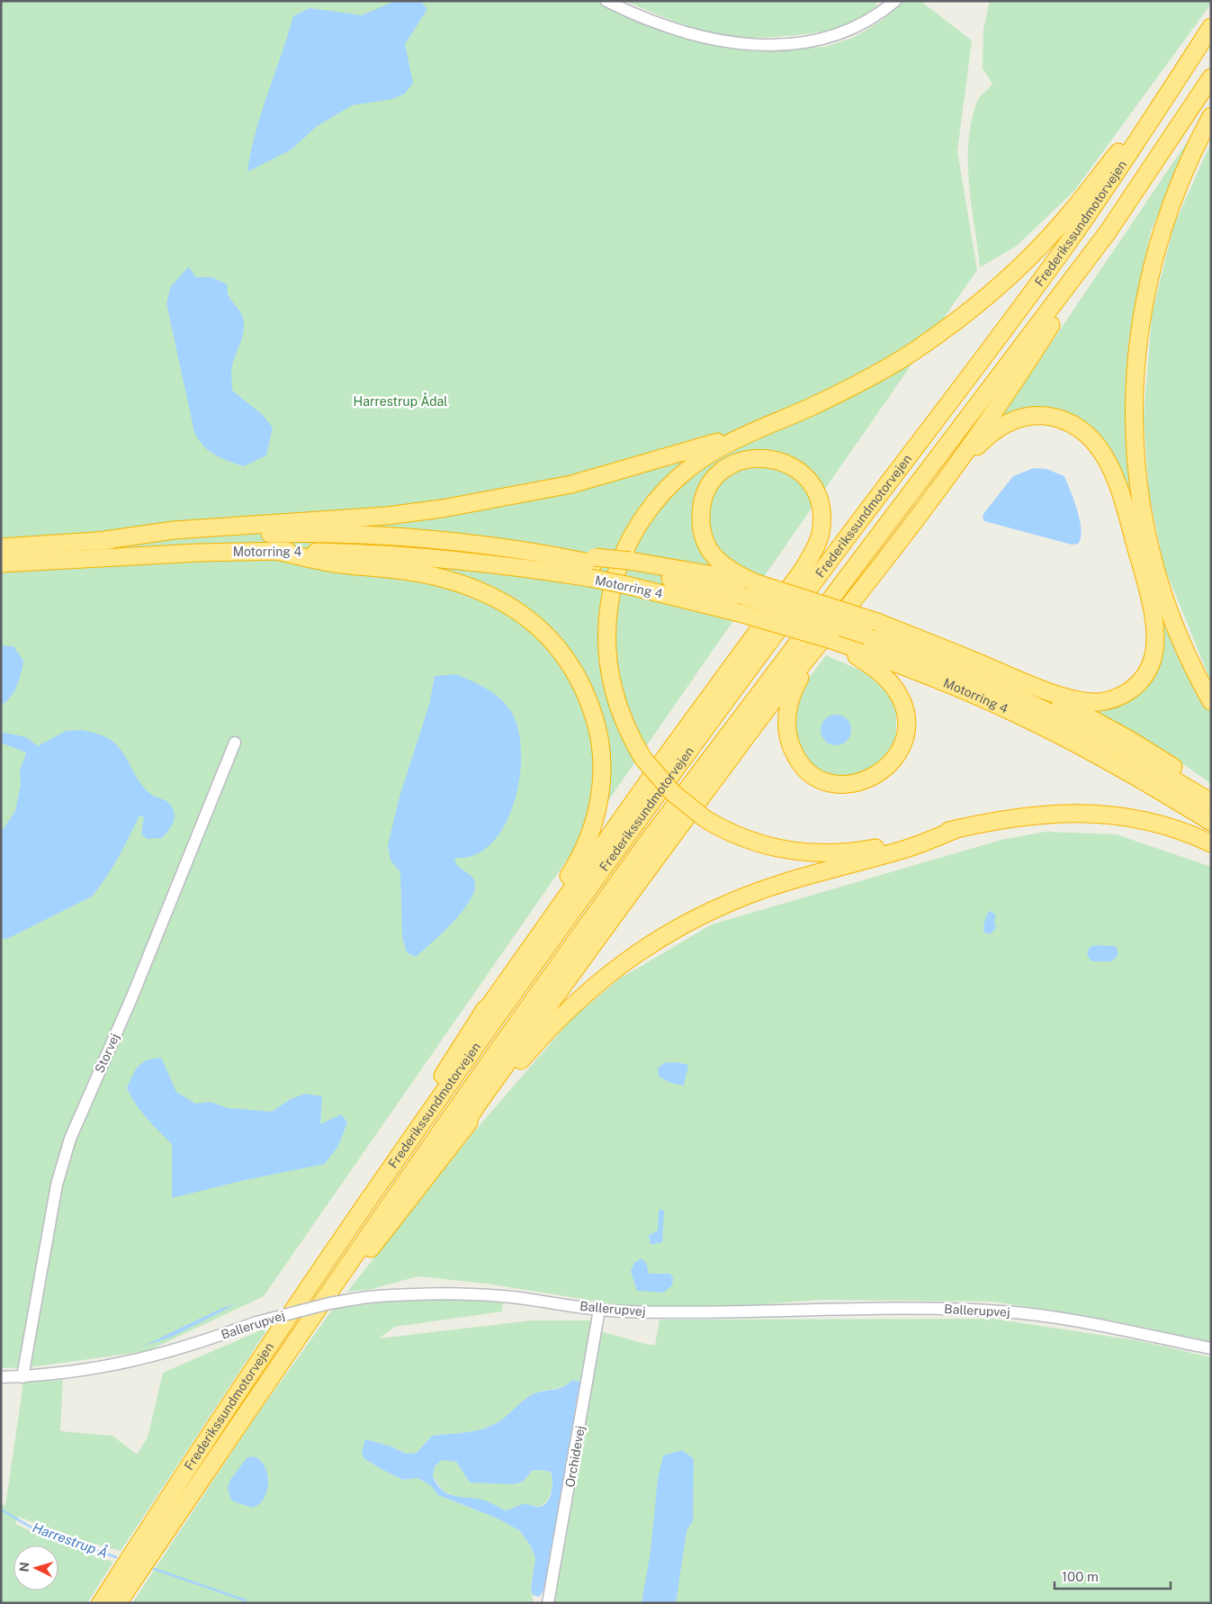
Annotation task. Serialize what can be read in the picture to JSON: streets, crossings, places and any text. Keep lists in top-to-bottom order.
{
  "streets": {
    "highway": ["Frederikssundmotorvejen", "Motorring 4"],
    "street": ["Storvej", "Ballerupvej", "Orchidevej"]
  },
  "crossings": [
    ["Storvej", "Ballerupvej"],
    ["Ballerupvej", "Orchidevej"]
  ],
  "water": ["Harrestrup Å"],
  "parks": ["Harrestrup Ådal"],
  "scale_bar": "100 m",
  "north": "left"
}
